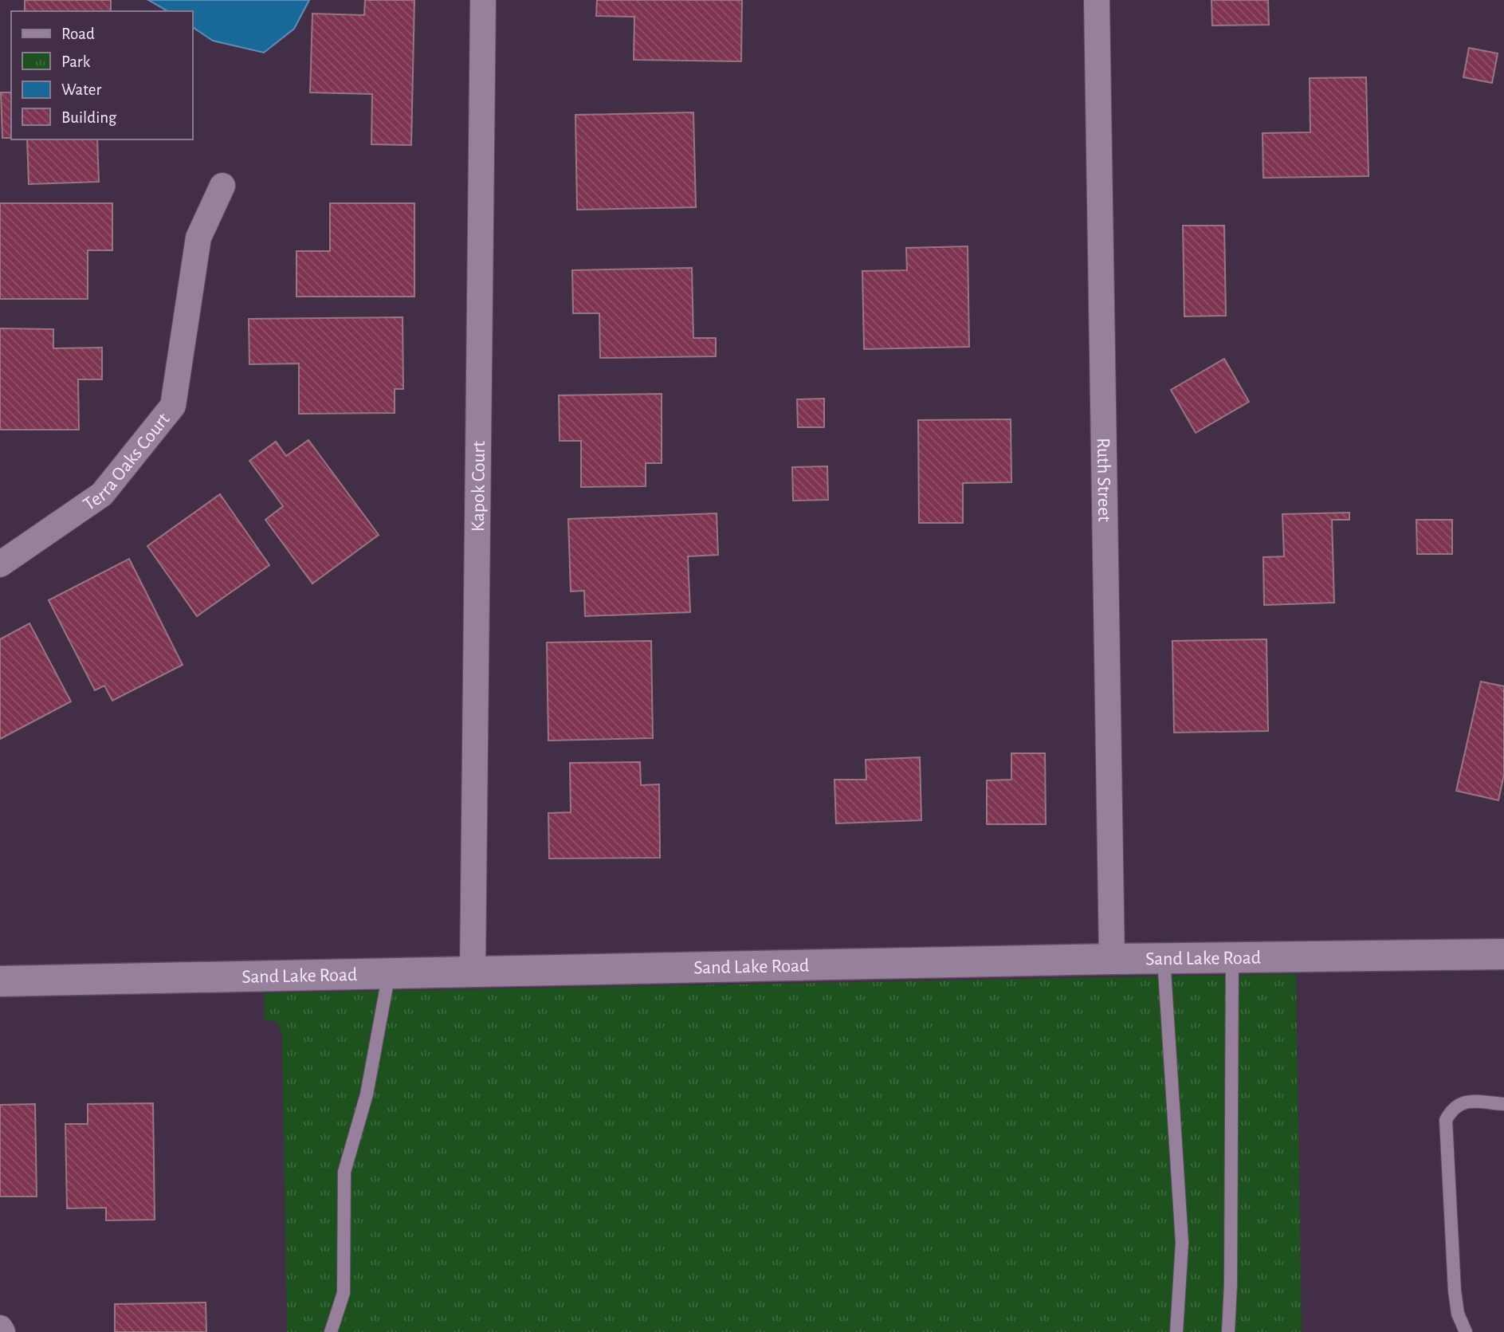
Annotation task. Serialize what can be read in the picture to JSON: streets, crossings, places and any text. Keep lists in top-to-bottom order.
{
  "streets": {
    "street": [
      "Terra Oaks Court",
      "Ruth Street",
      "Kapok Court",
      "Sand Lake Road"
    ]
  },
  "crossings": [
    ["Ruth Street", "Sand Lake Road"],
    ["Kapok Court", "Sand Lake Road"]
  ],
  "legend": [
    "Road",
    "Park",
    "Water",
    "Building"
  ]
}
